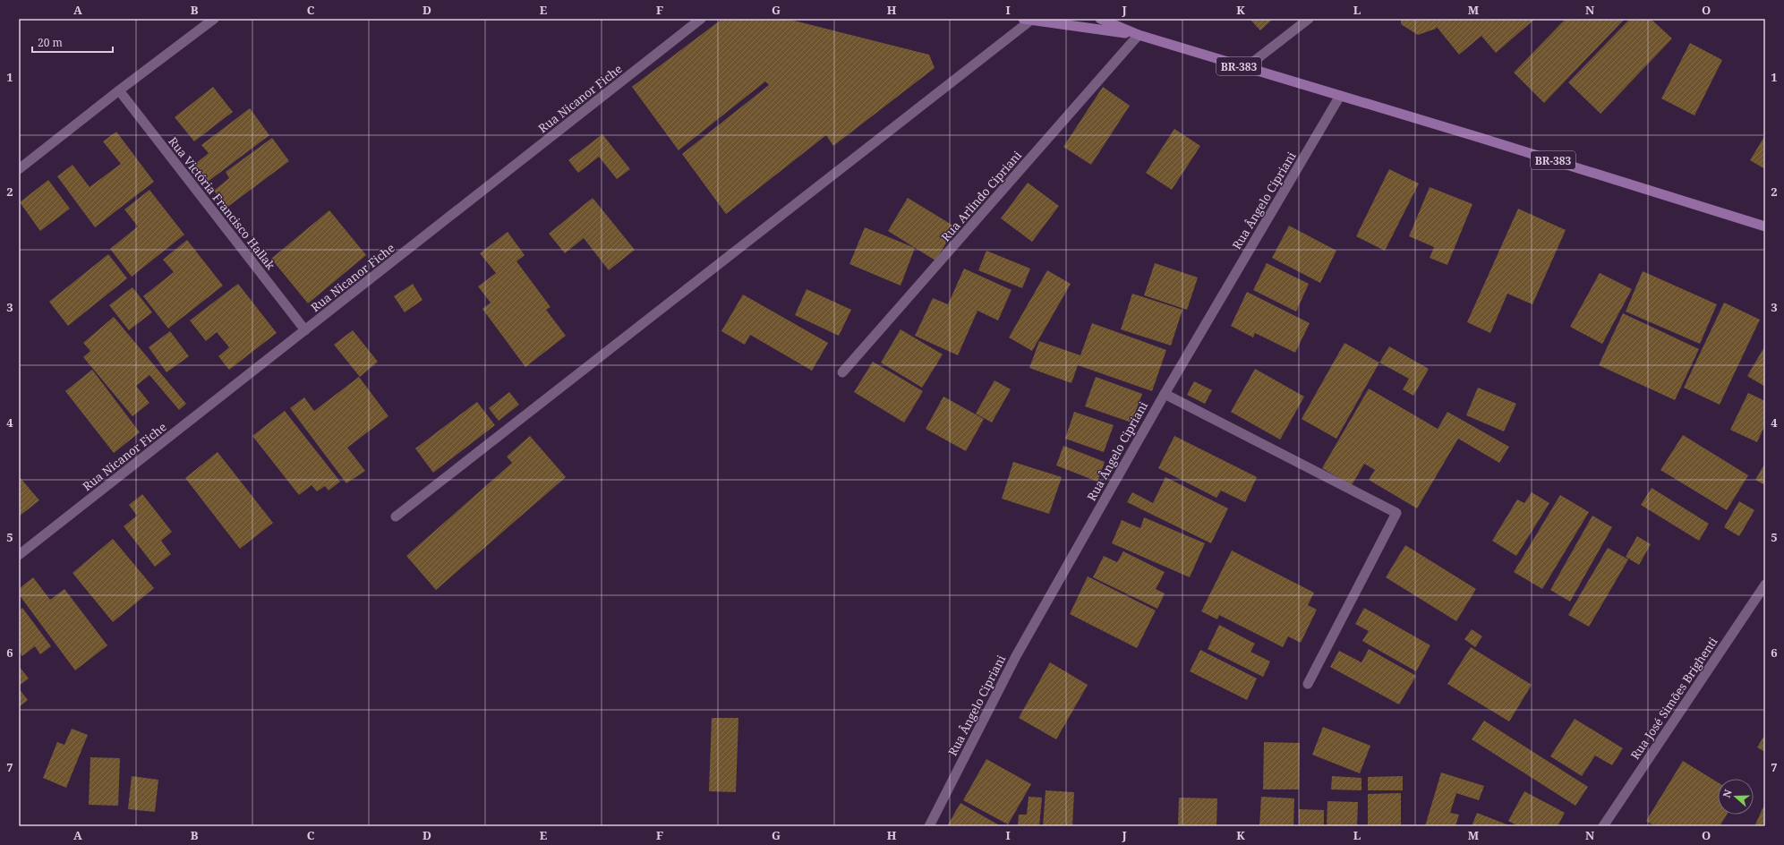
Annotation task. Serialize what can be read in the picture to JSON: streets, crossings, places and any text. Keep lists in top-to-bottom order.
{
  "streets": {
    "main road": ["BR-383"],
    "street": [
      "Rua Nicanor Fiche",
      "Rua Arlindo Cipriani",
      "Rua Ângelo Cipriani",
      "Rua Victória Francisco Hallak",
      "Rua José Simões Brighenti"
    ]
  },
  "crossings": [
    ["BR-383", "Rua Arlindo Cipriani"],
    ["BR-383", "Rua Ângelo Cipriani"],
    ["Rua Nicanor Fiche", "Rua Victória Francisco Hallak"]
  ],
  "scale_bar": "20 m",
  "north": "left",
  "grid": {
    "columns": [
      "A",
      "B",
      "C",
      "D",
      "E",
      "F",
      "G",
      "H",
      "I",
      "J",
      "K",
      "L",
      "M",
      "N",
      "O"
    ],
    "rows": [
      "1",
      "2",
      "3",
      "4",
      "5",
      "6",
      "7"
    ]
  }
}
